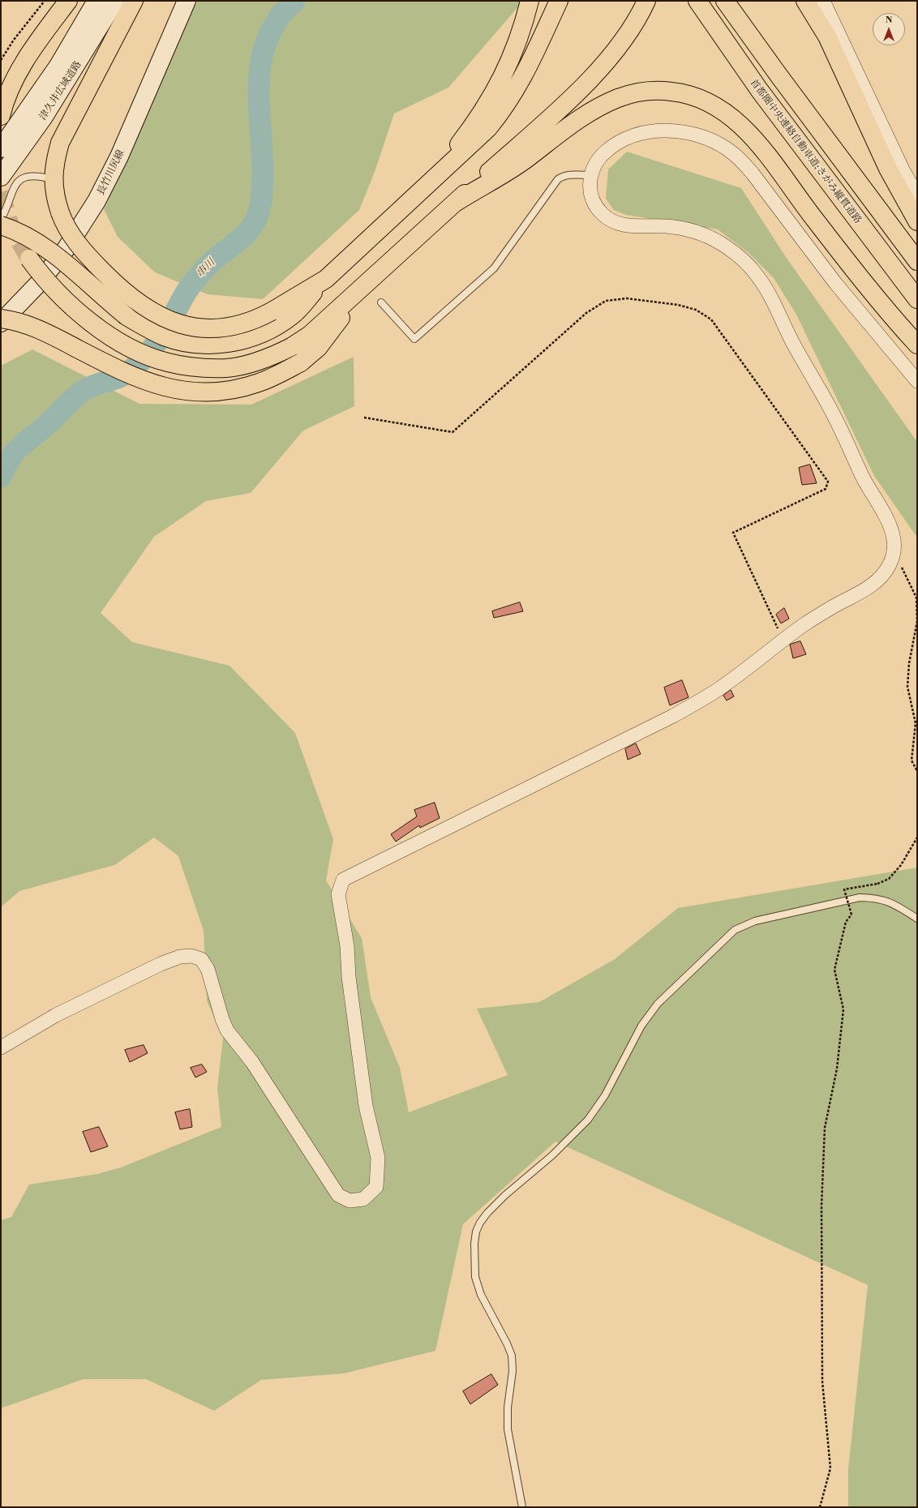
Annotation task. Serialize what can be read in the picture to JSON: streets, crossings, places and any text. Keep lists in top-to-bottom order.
{
  "streets": {
    "highway": ["首都圏中央連絡自動車道;さがみ縦貫道路"],
    "main road": ["津久井広域道路", "長竹川尻線"]
  },
  "water": ["串川"],
  "north": "top"
}
